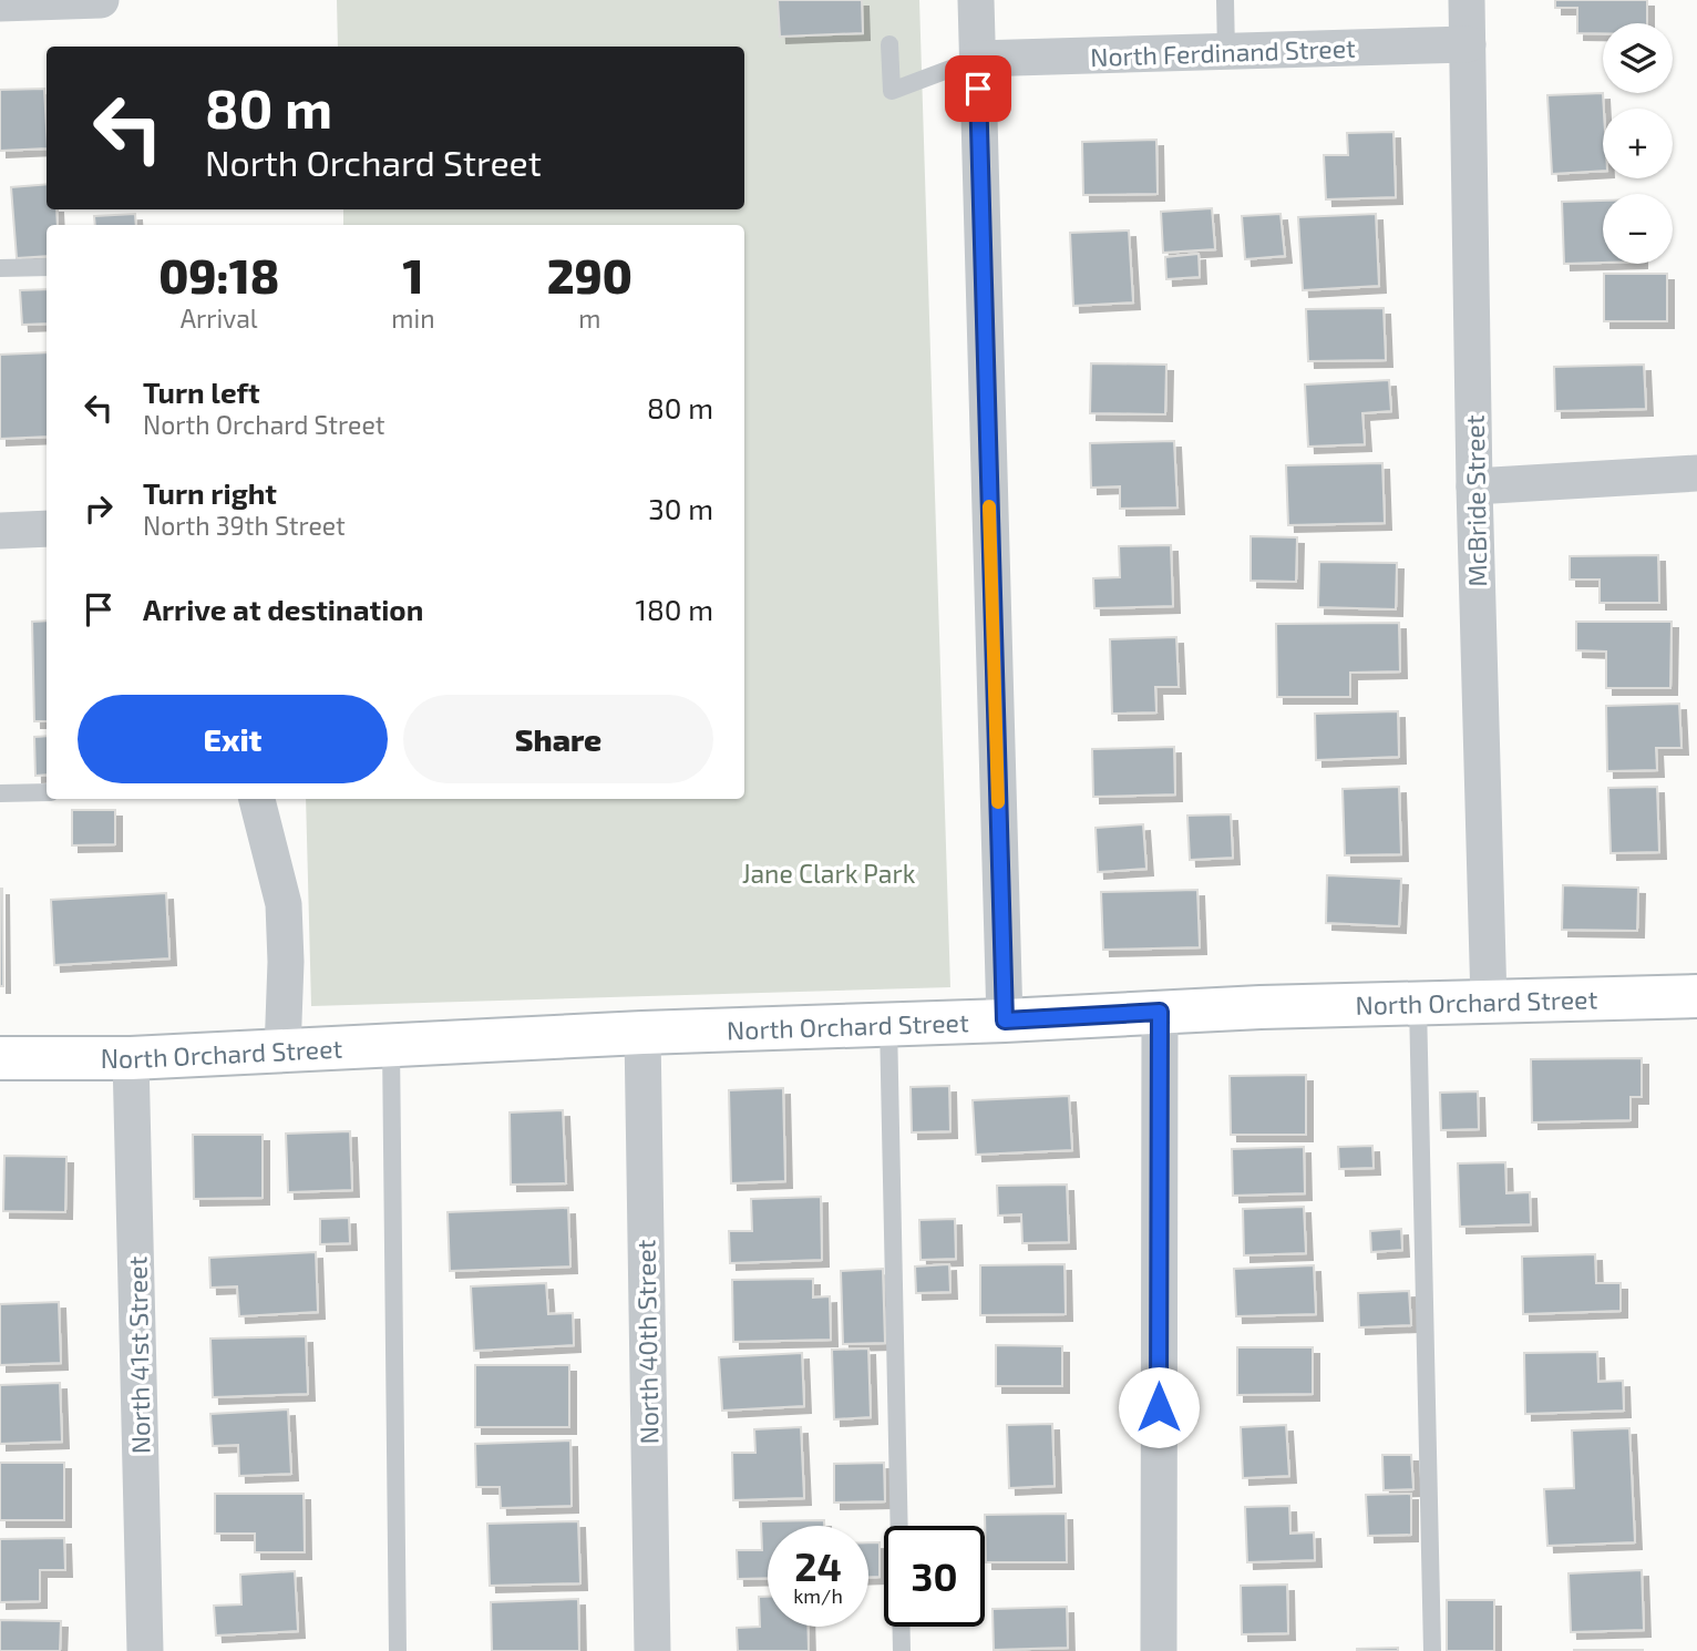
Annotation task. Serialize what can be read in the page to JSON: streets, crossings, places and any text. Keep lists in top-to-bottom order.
{
  "streets": {
    "street": [
      "North Ferdinand Street",
      "McBride Street",
      "North Orchard Street",
      "North 40th Street",
      "North 41st Street"
    ]
  },
  "crossings": [
    ["North Ferdinand Street", "McBride Street"],
    ["McBride Street", "North Orchard Street"],
    ["North Orchard Street", "North 40th Street"],
    ["North Orchard Street", "North 41st Street"]
  ],
  "parks": ["Jane Clark Park"],
  "page": {
    "map_buttons": ["+", "−"],
    "turn": ["80 m", "North Orchard Street"],
    "eta": [
      "09:18",
      "Arrival",
      "1",
      "min",
      "290",
      "m"
    ],
    "list": [
      {
        "name": "Turn left",
        "note": "North Orchard Street",
        "value": "80 m"
      },
      {
        "name": "Turn right",
        "note": "North 39th Street",
        "value": "30 m"
      },
      {
        "name": "Arrive at destination",
        "value": "180 m"
      }
    ],
    "buttons": ["Exit", "Share"],
    "speed": "24 km/h",
    "limit": "30"
  }
}
